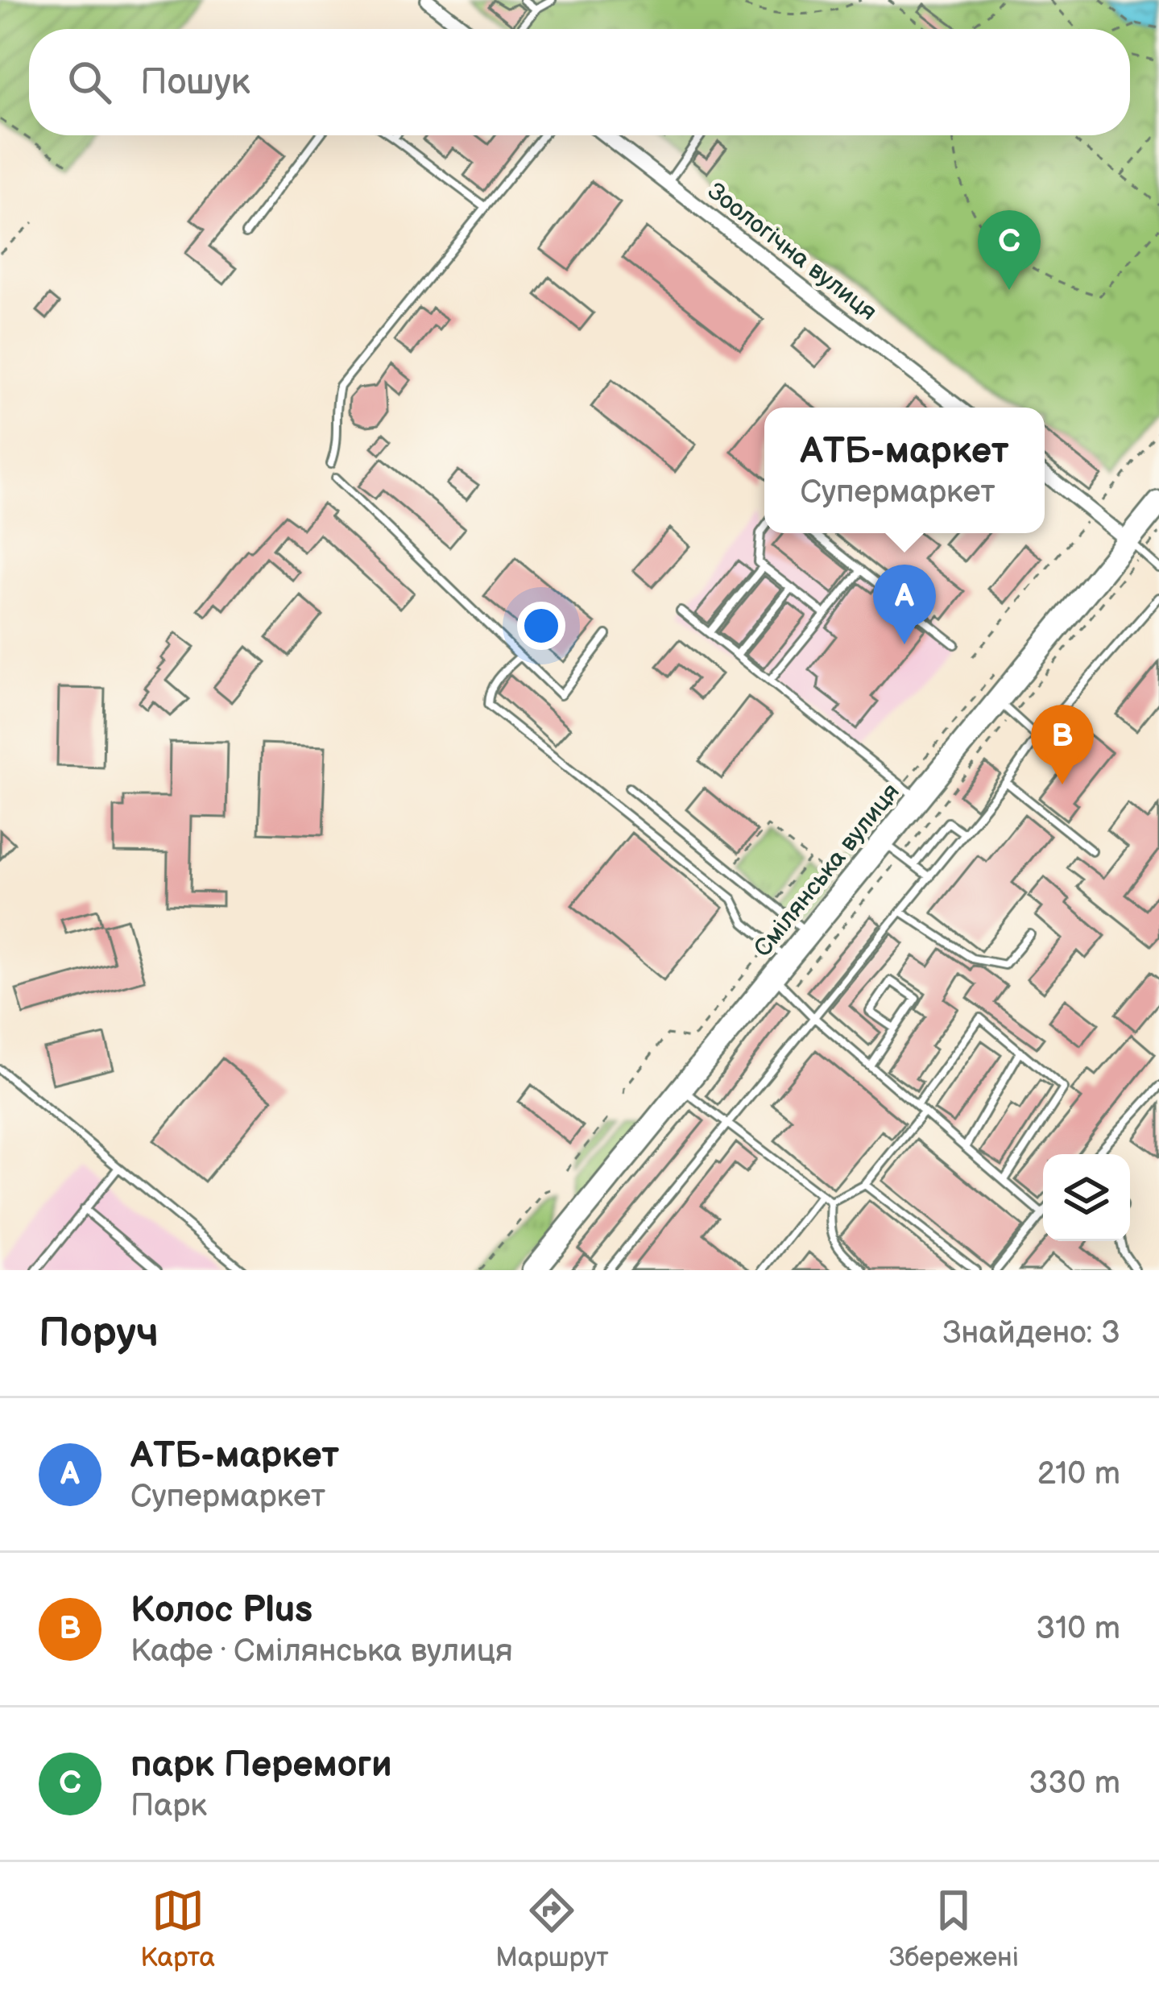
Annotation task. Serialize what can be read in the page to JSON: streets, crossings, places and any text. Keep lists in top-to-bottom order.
{
  "streets": {
    "main road": ["Смілянська вулиця"],
    "street": ["Зоологічна вулиця"]
  },
  "page": {
    "search": "Пошук",
    "pins": ["C", "A", "B"],
    "popup": ["АТБ-маркет", "Супермаркет"],
    "heading": ["Поруч", "Знайдено: 3"],
    "list": [
      {
        "mark": "A",
        "name": "АТБ-маркет",
        "note": "Супермаркет",
        "value": "210 m"
      },
      {
        "mark": "B",
        "name": "Колос Plus",
        "note": "Кафе · Смілянська вулиця",
        "value": "310 m"
      },
      {
        "mark": "C",
        "name": "парк Перемоги",
        "note": "Парк",
        "value": "330 m"
      }
    ],
    "nav": ["Карта", "Маршрут", "Збережені"]
  }
}
